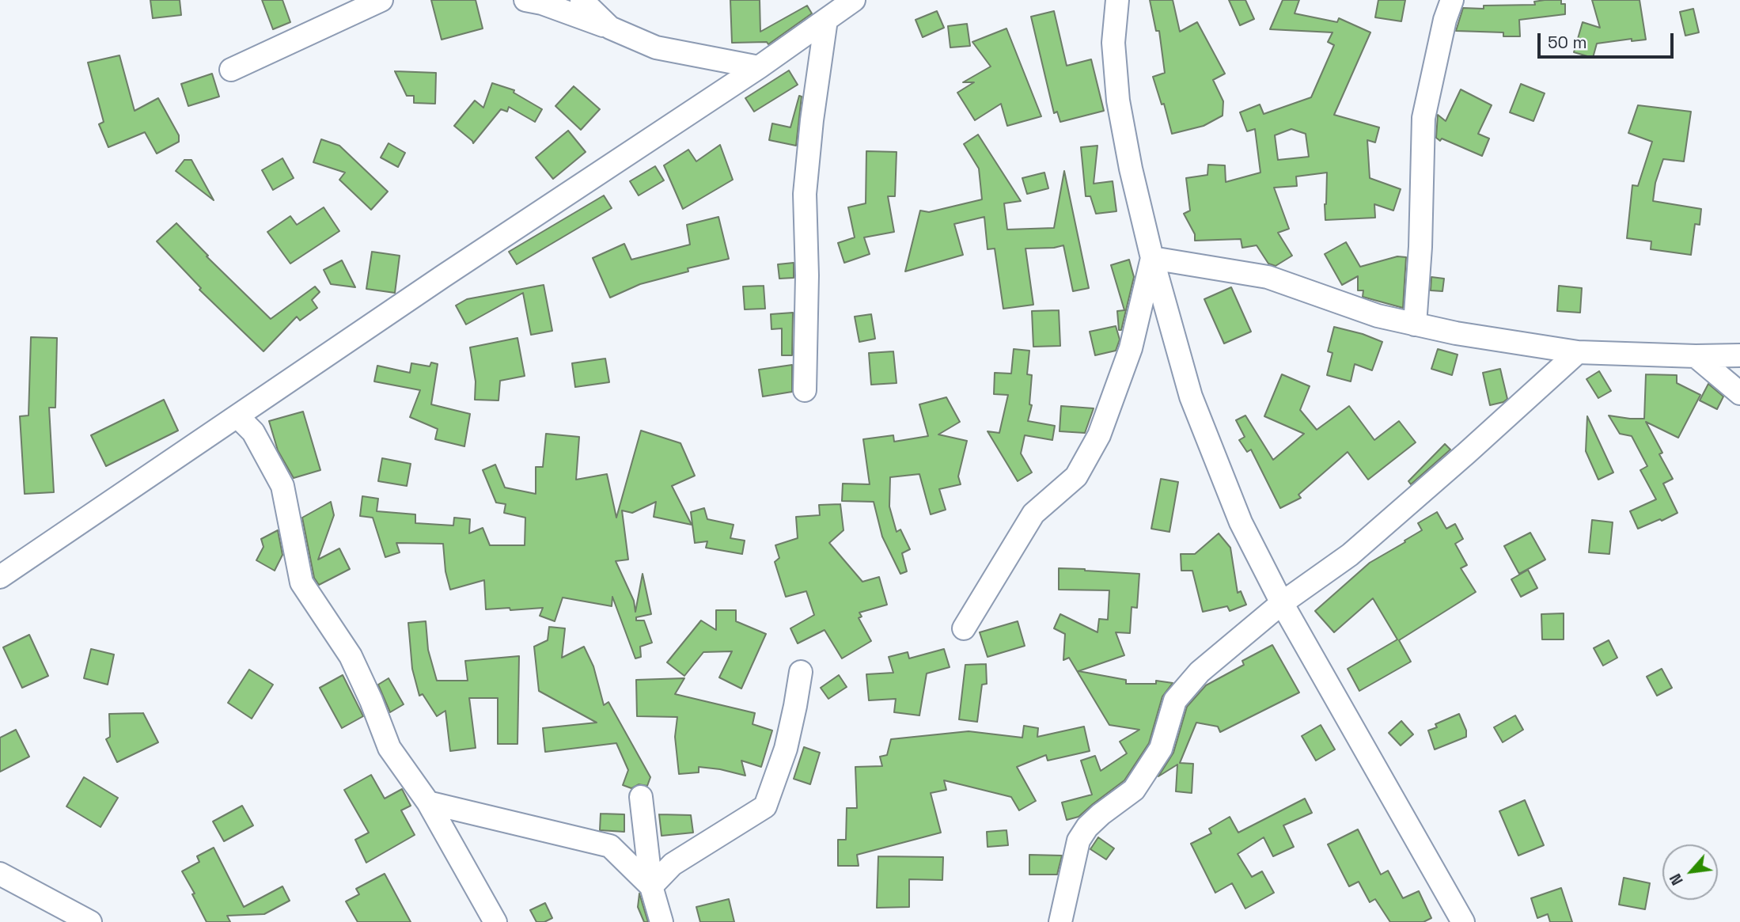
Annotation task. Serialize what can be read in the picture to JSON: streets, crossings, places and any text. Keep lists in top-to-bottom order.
{
  "scale_bar": "50 m",
  "north": "bottom left"
}
